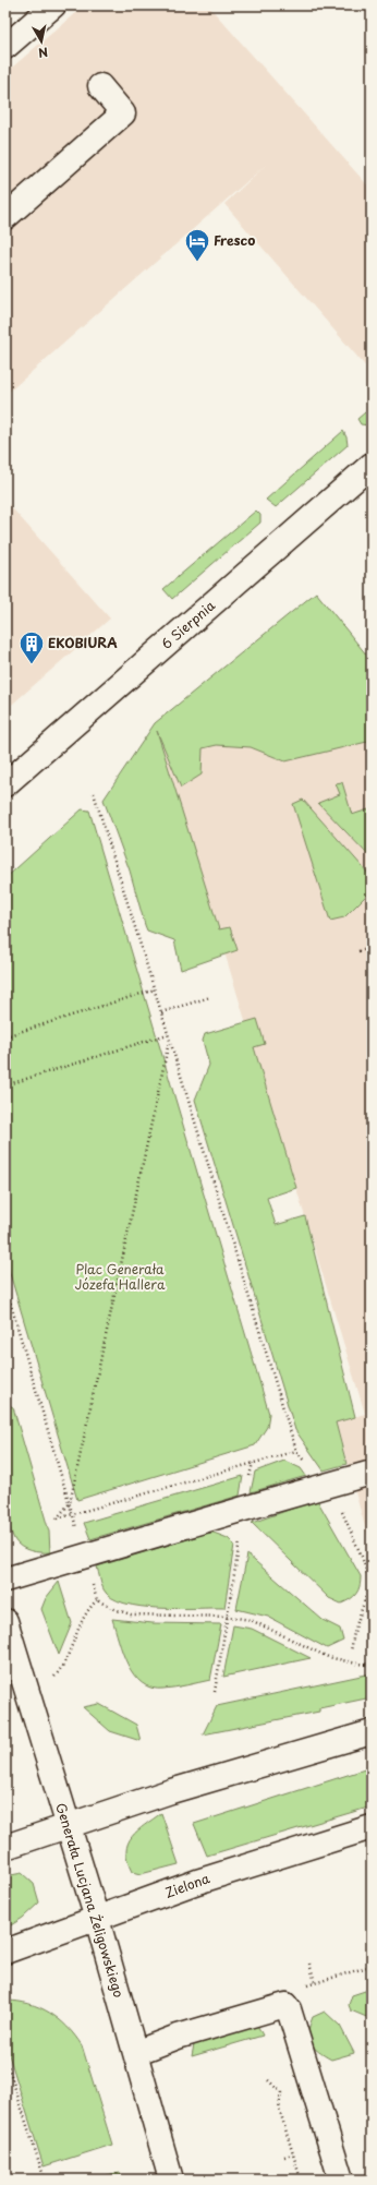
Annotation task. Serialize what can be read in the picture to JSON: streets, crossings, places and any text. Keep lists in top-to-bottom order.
{
  "streets": {
    "street": ["6 Sierpnia", "Zielona", "Generała Lucjana Żeligowskiego"]
  },
  "crossings": [
    ["Zielona", "Generała Lucjana Żeligowskiego"]
  ],
  "parks": ["Plac Generała Józefa Hallera"],
  "places": {
    "hotel": ["Fresco"],
    "building": ["EKOBIURA"]
  },
  "north": "bottom"
}
